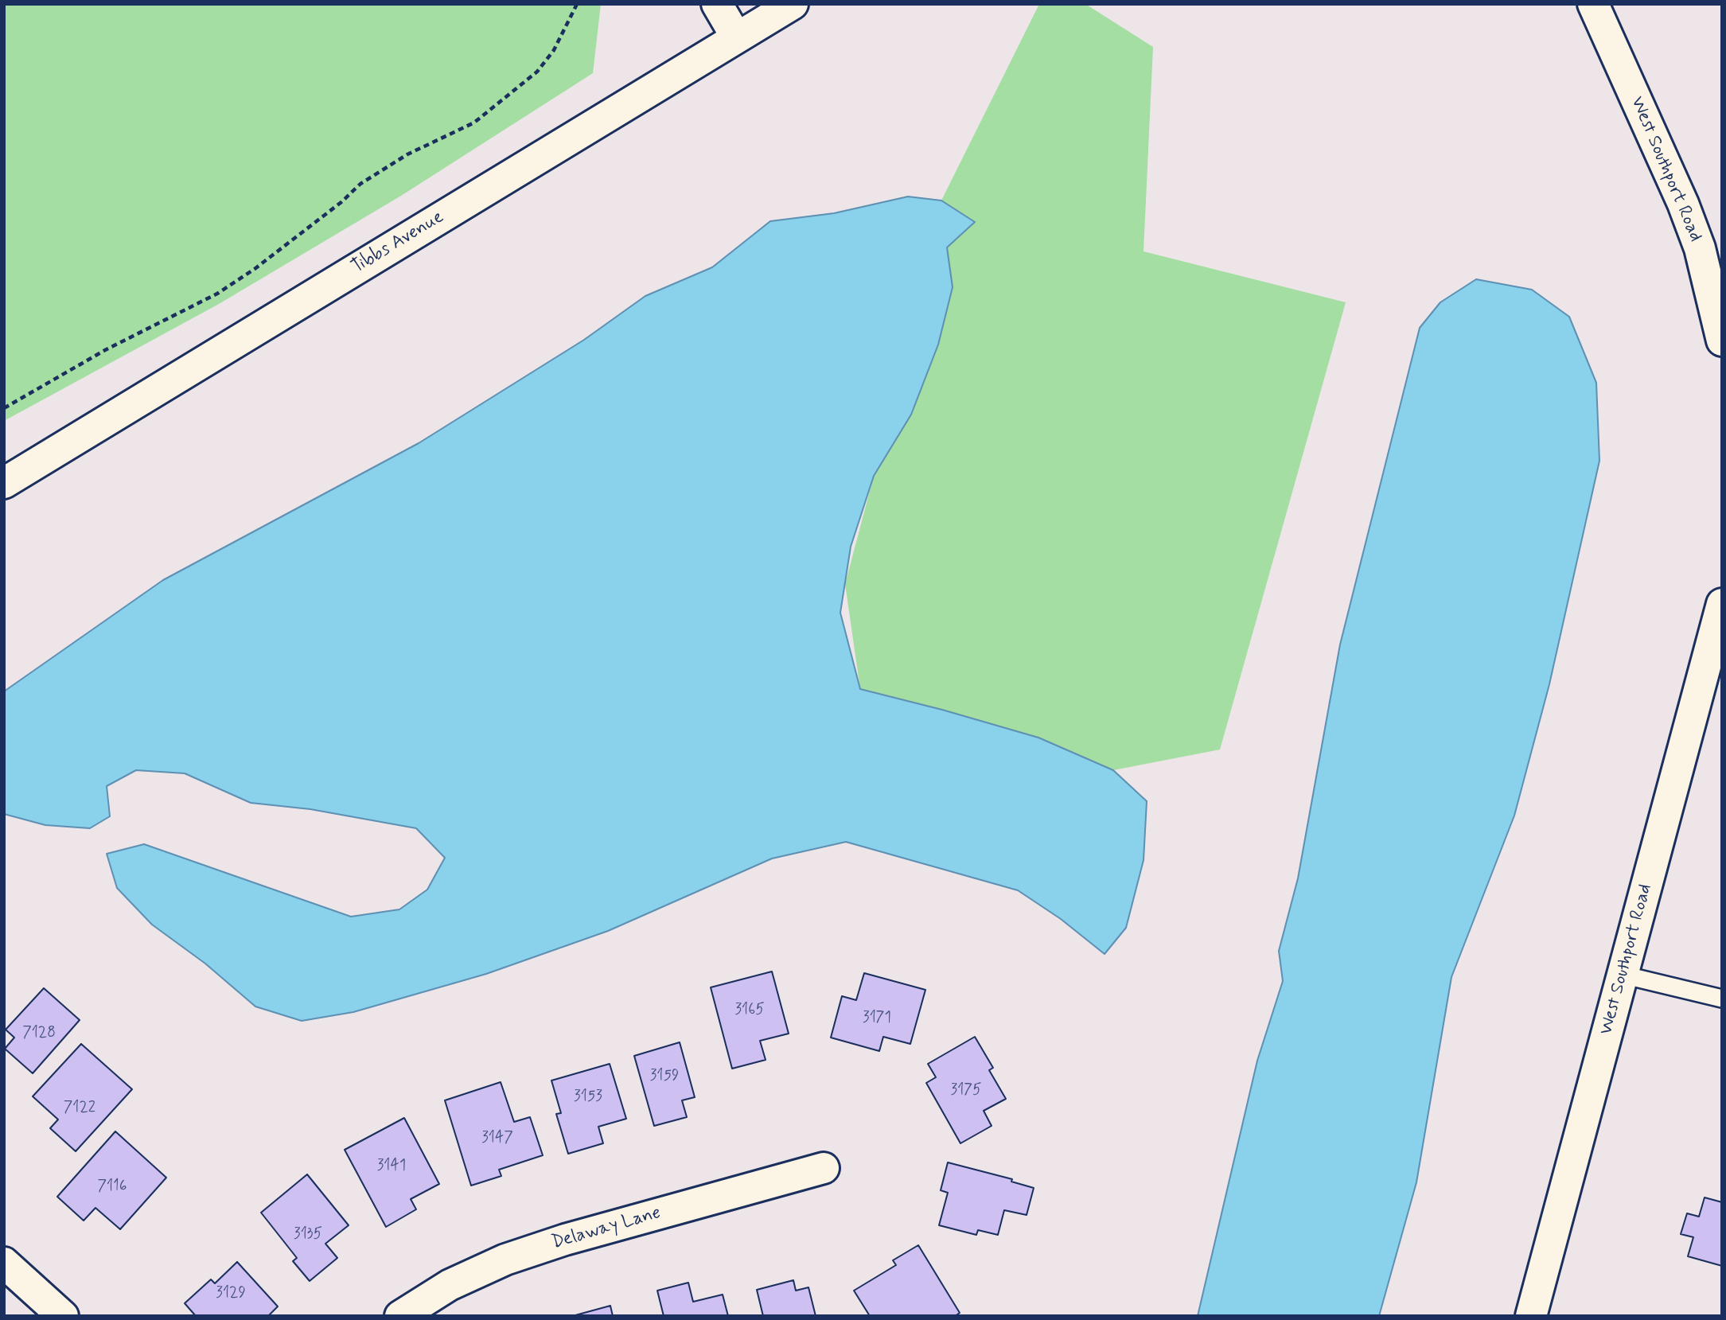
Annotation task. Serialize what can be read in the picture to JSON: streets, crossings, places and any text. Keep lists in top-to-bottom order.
{
  "streets": {
    "street": ["West Southport Road", "Tibbs Avenue", "Delaway Lane"]
  },
  "house_numbers": [
    "3165",
    "3171",
    "7128",
    "3159",
    "3175",
    "3153",
    "7122",
    "3147",
    "3141",
    "7116",
    "3135",
    "3129"
  ]
}
